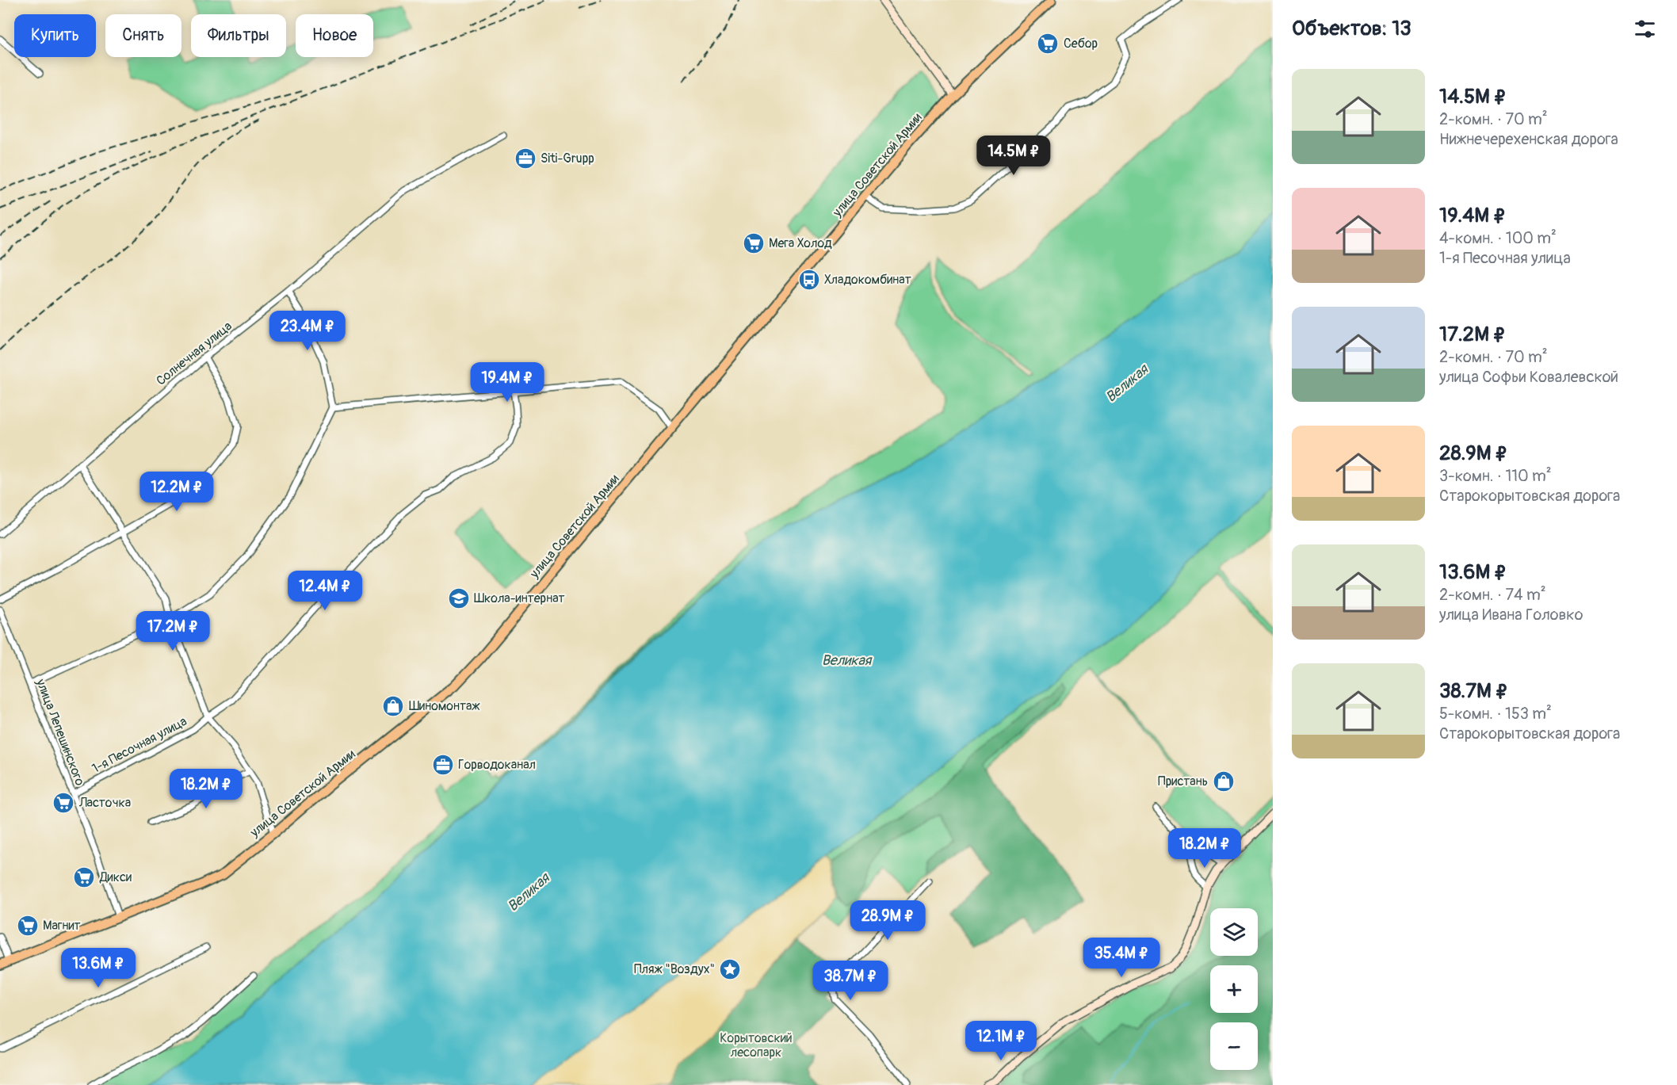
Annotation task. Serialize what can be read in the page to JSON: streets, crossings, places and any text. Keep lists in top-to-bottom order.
{
  "streets": {
    "main road": ["улица Советской Армии"],
    "street": ["Солнечная улица", "улица Лепешинского", "1-я Песочная улица"]
  },
  "crossings": [
    ["улица Советской Армии", "улица Лепешинского"],
    ["улица Лепешинского", "1-я Песочная улица"]
  ],
  "water": ["Великая"],
  "parks": ["Корытовский лесопарк"],
  "places": {
    "supermarket": [
      "Себор",
      "Мега Холод",
      "Ласточка",
      "Дикси",
      "Магнит"
    ],
    "office": ["Siti-Grupp", "Горводоканал"],
    "bus stop": ["Хладокомбинат"],
    "school or university": ["Школа-интернат"],
    "shop": ["Шиномонтаж", "Пристань"],
    "place": ["Пляж \"Воздух\""]
  },
  "page": {
    "heading": "Объектов: 13",
    "chip": [
      "Купить",
      "Снять",
      "Фильтры",
      "Новое"
    ],
    "list": [
      {
        "name": "14.5M ₽",
        "note": "2-комн. · 70 m² · Нижнечерехенская дорога"
      },
      {
        "name": "19.4M ₽",
        "note": "4-комн. · 100 m² · 1-я Песочная улица"
      },
      {
        "name": "17.2M ₽",
        "note": "2-комн. · 70 m² · улица Софьи Ковалевской"
      },
      {
        "name": "28.9M ₽",
        "note": "3-комн. · 110 m² · Старокорытовская дорога"
      },
      {
        "name": "13.6M ₽",
        "note": "2-комн. · 74 m² · улица Ивана Головко"
      },
      {
        "name": "38.7M ₽",
        "note": "5-комн. · 153 m² · Старокорытовская дорога"
      }
    ],
    "price": [
      "14.5M ₽",
      "23.4M ₽",
      "19.4M ₽",
      "12.2M ₽",
      "12.4M ₽",
      "17.2M ₽",
      "18.2M ₽",
      "18.2M ₽",
      "28.9M ₽",
      "35.4M ₽",
      "13.6M ₽",
      "38.7M ₽",
      "12.1M ₽"
    ],
    "map_buttons": ["+", "−"]
  }
}
